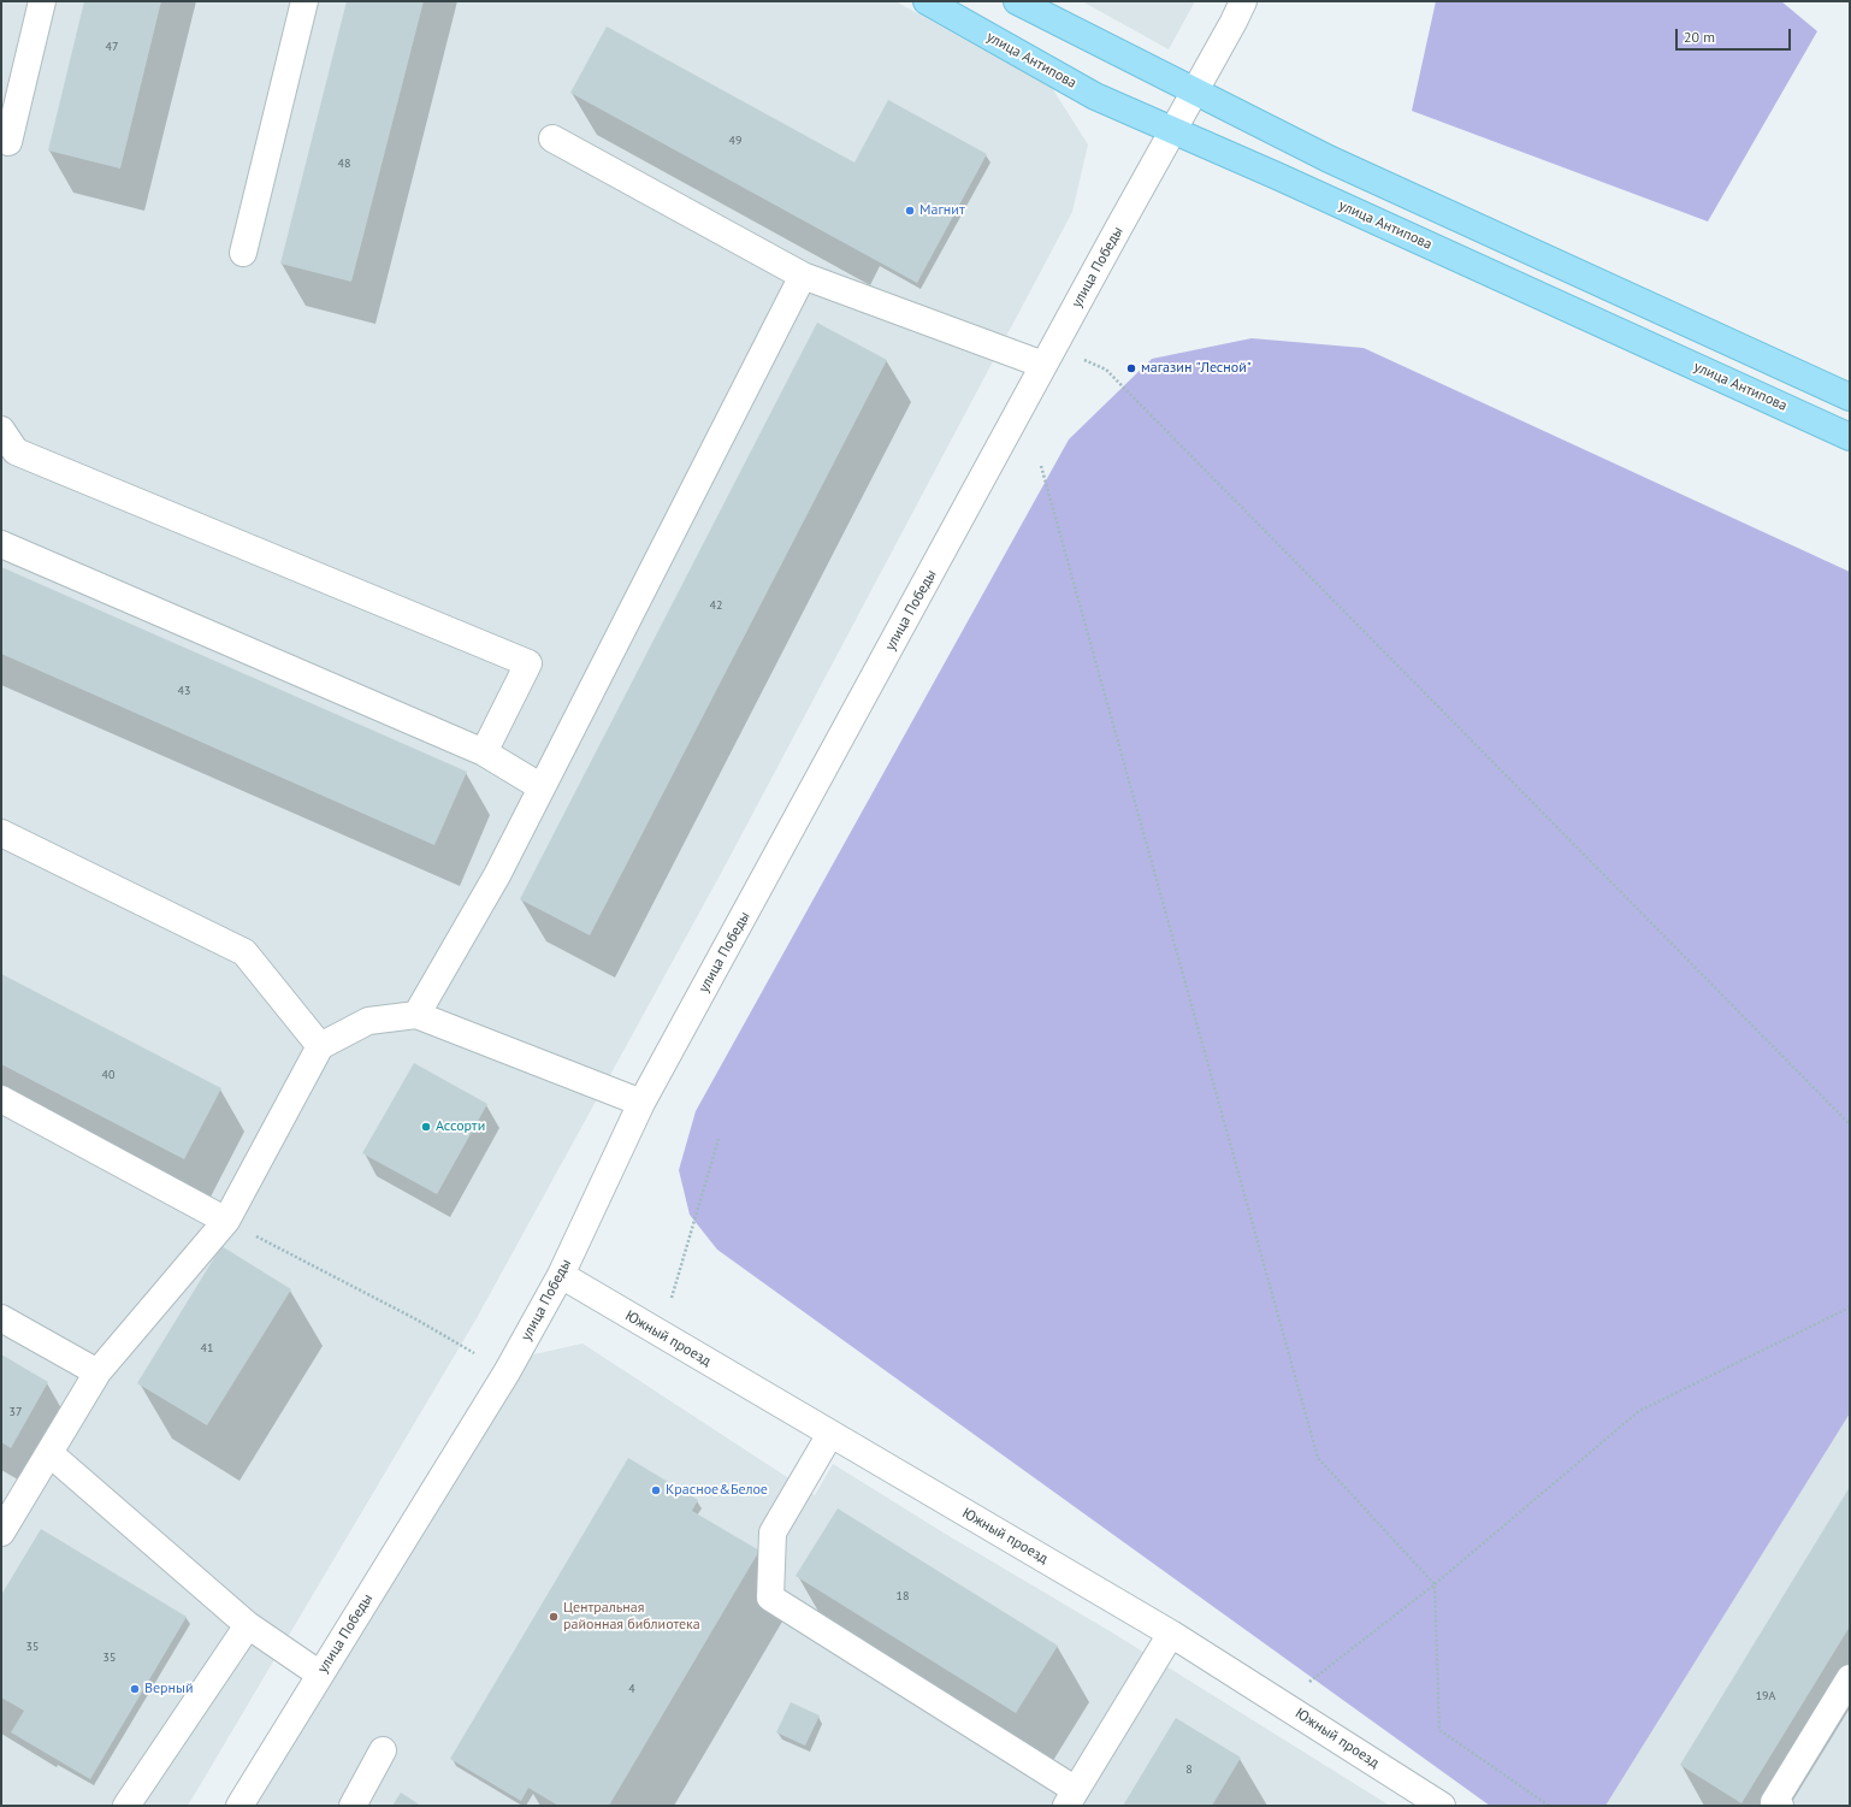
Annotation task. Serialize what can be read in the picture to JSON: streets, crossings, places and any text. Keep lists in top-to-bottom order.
{
  "streets": {
    "main road": ["улица Антипова"],
    "street": ["улица Победы", "Южный проезд"]
  },
  "crossings": [
    ["улица Антипова", "улица Победы"],
    ["улица Победы", "Южный проезд"]
  ],
  "places": [
    "Магнит",
    "магазин \"Лесной\"",
    "Ассорти",
    "Красное&Белое",
    "Центральная районная библиотека",
    "Верный"
  ],
  "house_numbers": [
    "47",
    "49",
    "48",
    "42",
    "43",
    "40",
    "41",
    "37",
    "18",
    "35",
    "35",
    "4",
    "19А",
    "8"
  ],
  "scale_bar": "20 m"
}
